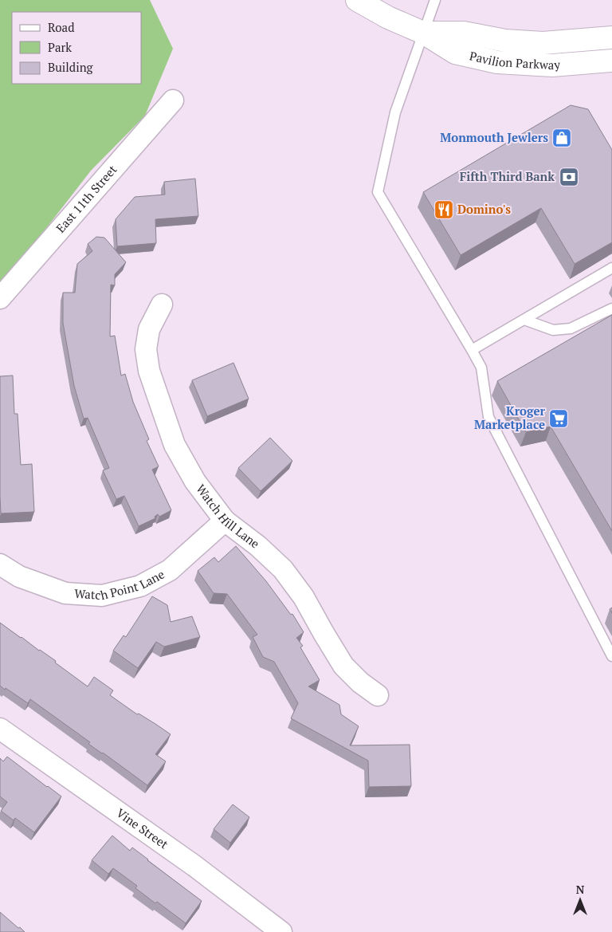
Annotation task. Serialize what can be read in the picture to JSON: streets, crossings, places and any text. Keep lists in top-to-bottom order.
{
  "streets": {
    "main road": ["Pavilion Parkway"],
    "street": [
      "East 11th Street",
      "Watch Hill Lane",
      "Watch Point Lane",
      "Vine Street"
    ]
  },
  "crossings": [
    ["Watch Hill Lane", "Watch Point Lane"]
  ],
  "places": {
    "shop": ["Monmouth Jewlers"],
    "bank": ["Fifth Third Bank"],
    "restaurant": ["Domino's"],
    "supermarket": ["Kroger Marketplace"]
  },
  "legend": ["Road", "Park", "Building"],
  "north": "top"
}
